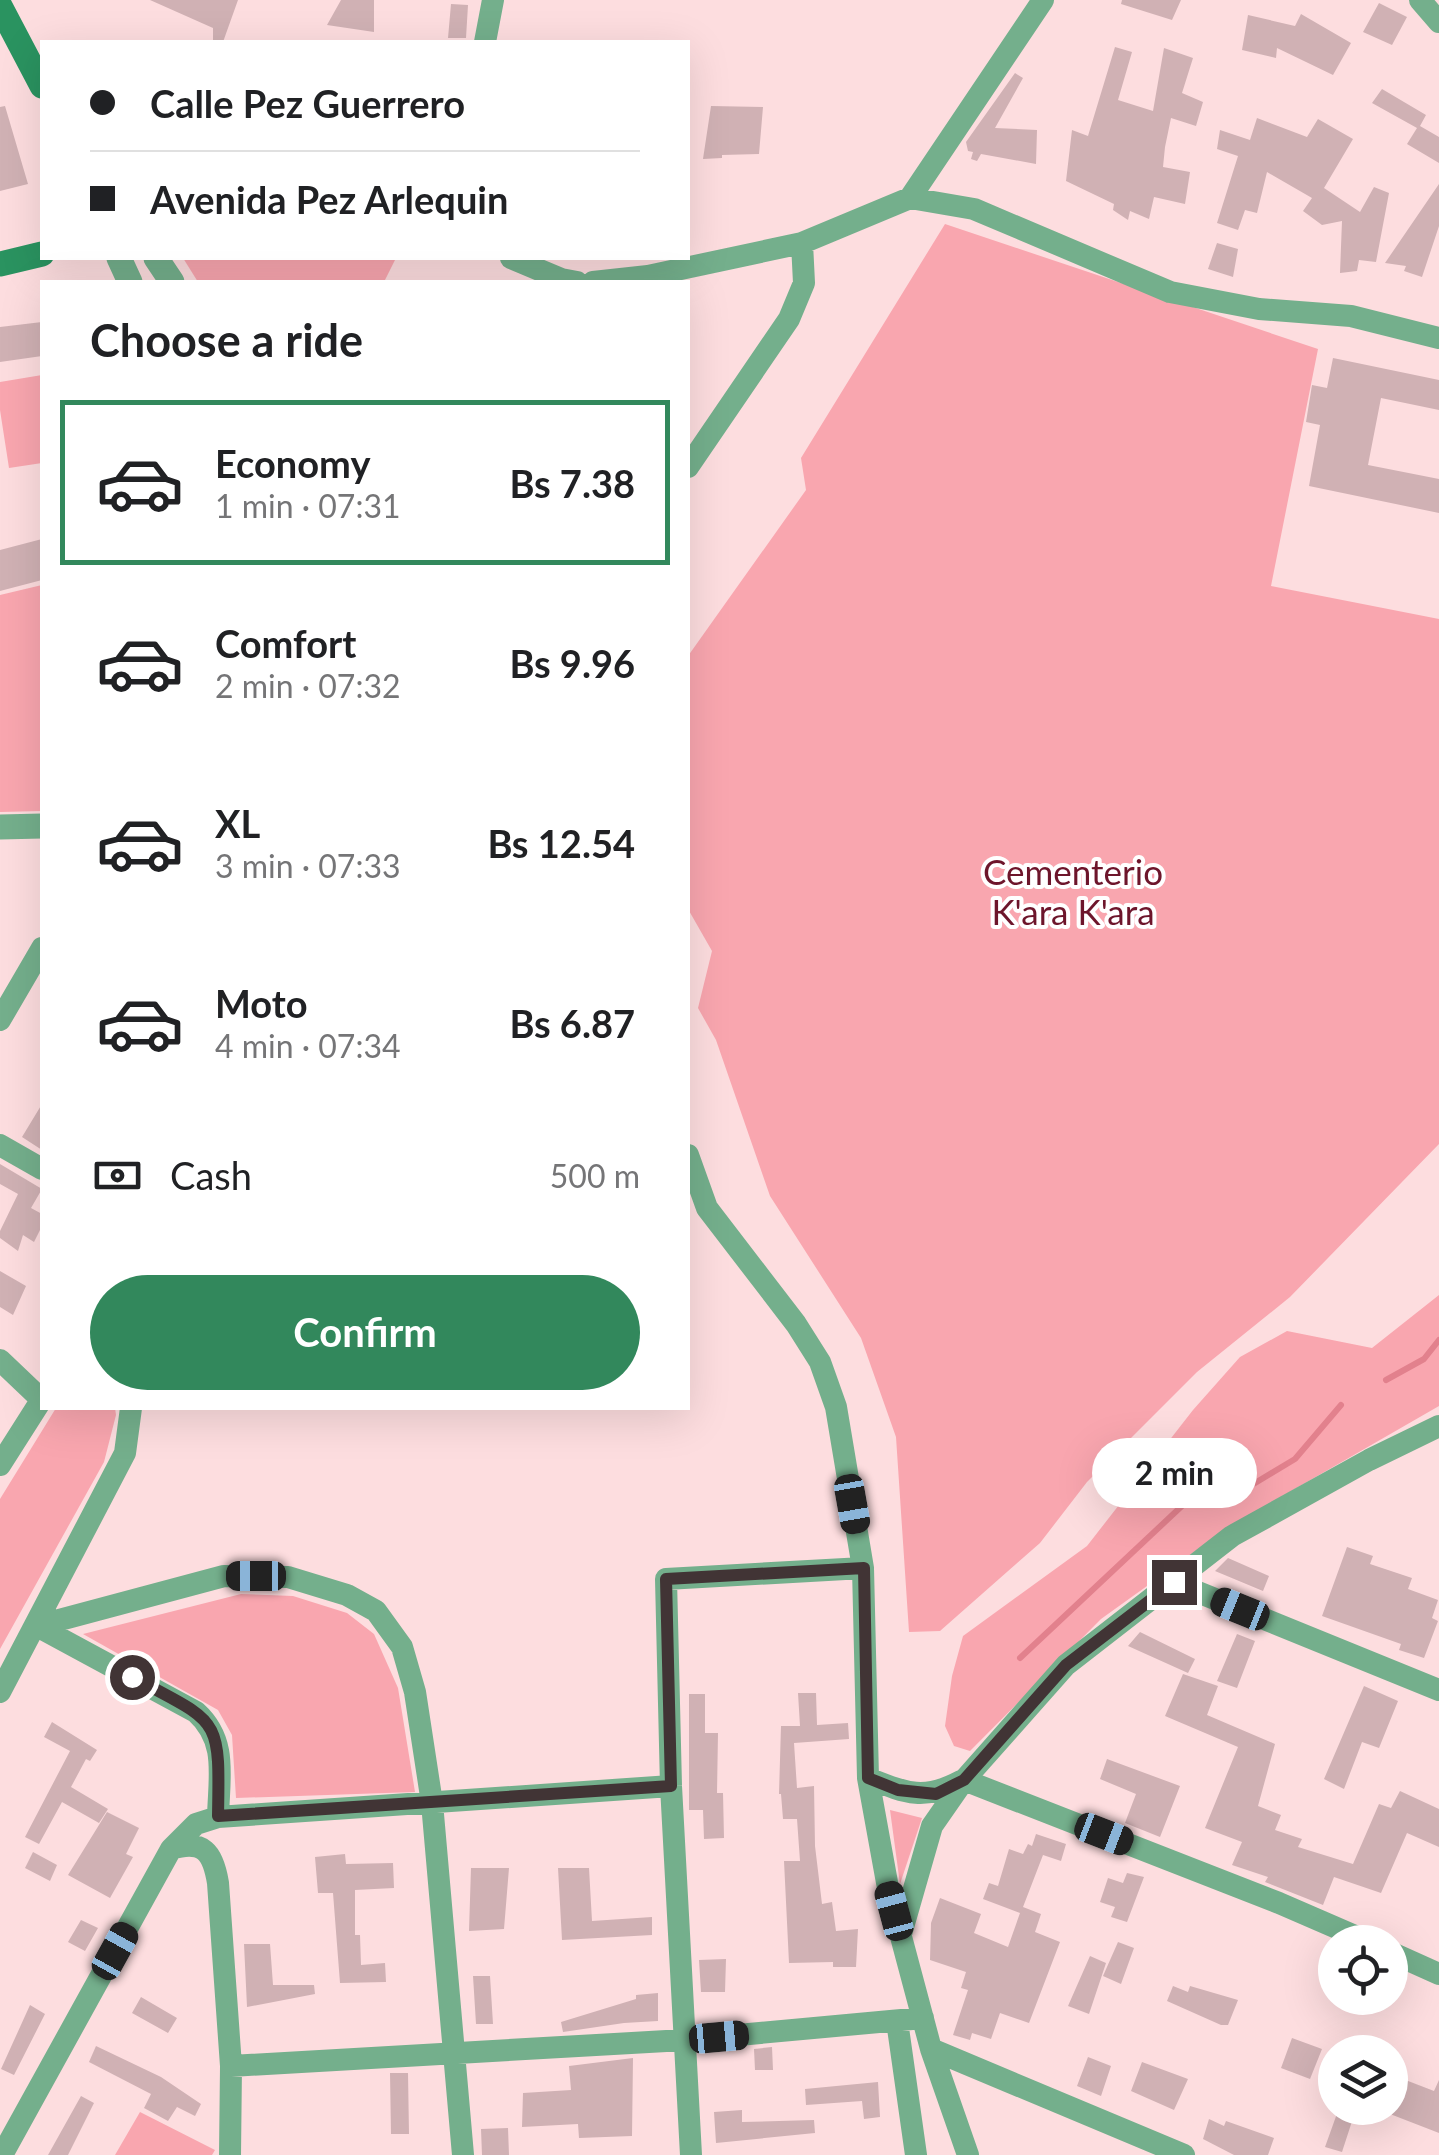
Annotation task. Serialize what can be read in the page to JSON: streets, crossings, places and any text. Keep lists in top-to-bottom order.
{
  "parks": ["Cementerio K'ara K'ara"],
  "page": {
    "banner": ["Calle Pez Guerrero", "Avenida Pez Arlequin"],
    "heading": "Choose a ride",
    "list": [
      {
        "name": "Economy",
        "note": "1 min · 07:31",
        "value": "Bs 7.38"
      },
      {
        "name": "Comfort",
        "note": "2 min · 07:32",
        "value": "Bs 9.96"
      },
      {
        "name": "XL",
        "note": "3 min · 07:33",
        "value": "Bs 12.54"
      },
      {
        "name": "Moto",
        "note": "4 min · 07:34",
        "value": "Bs 6.87"
      }
    ],
    "pay": ["Cash", "500 m"],
    "buttons": "Confirm",
    "bubble": "2 min"
  }
}
